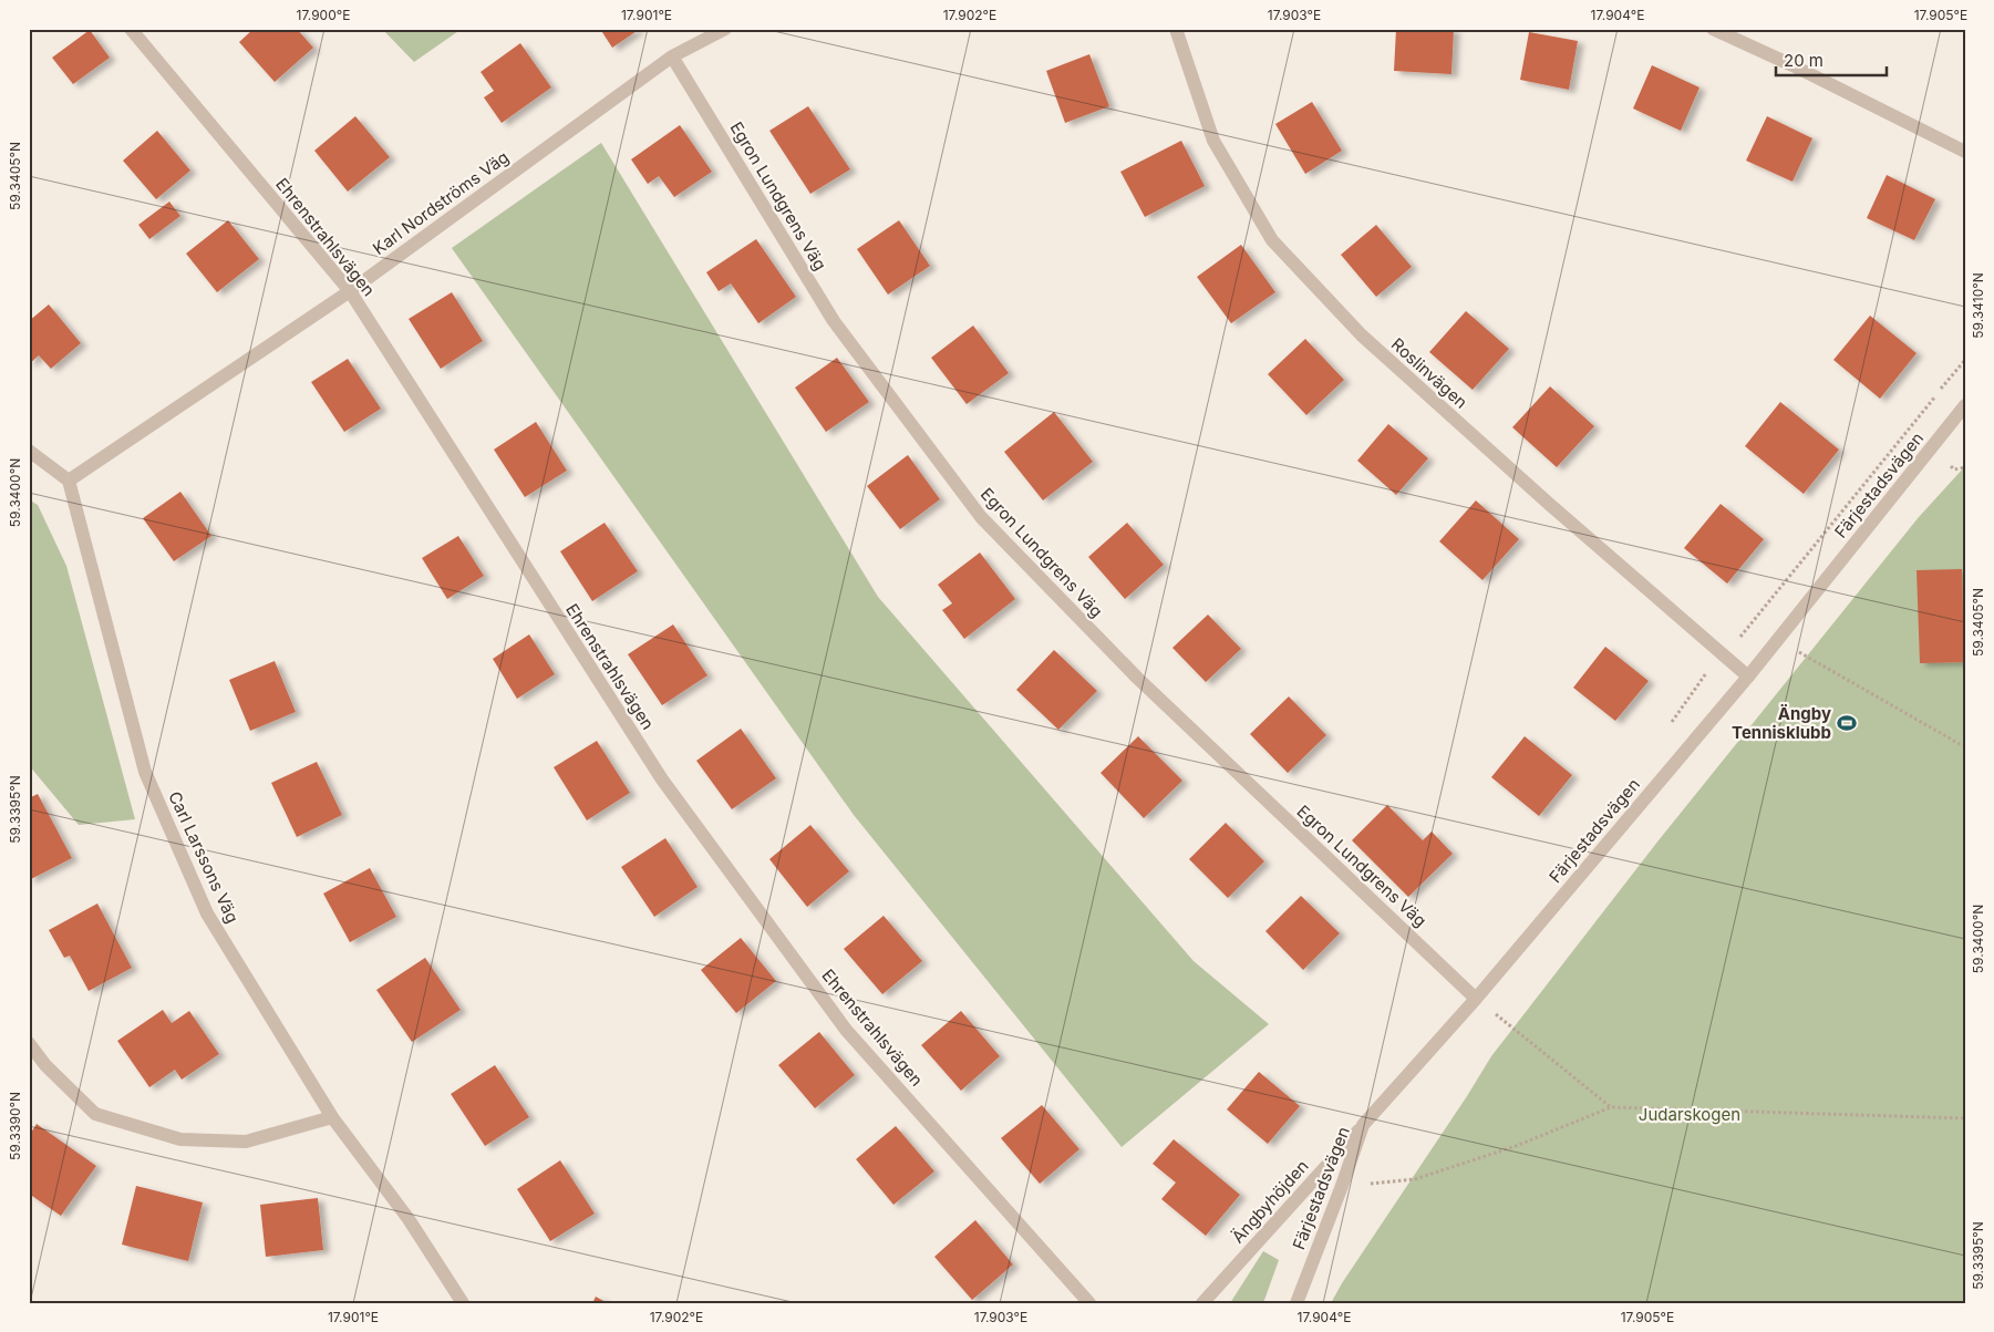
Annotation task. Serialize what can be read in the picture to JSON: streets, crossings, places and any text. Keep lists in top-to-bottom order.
{
  "streets": {
    "street": [
      "Egron Lundgrens Väg",
      "Karl Nordströms Väg",
      "Ehrenstrahlsvägen",
      "Roslinvägen",
      "Färjestadsvägen",
      "Carl Larssons Väg",
      "Ängbyhöjden"
    ]
  },
  "crossings": [
    ["Egron Lundgrens Väg", "Karl Nordströms Väg"],
    ["Egron Lundgrens Väg", "Färjestadsvägen"],
    ["Karl Nordströms Väg", "Ehrenstrahlsvägen"],
    ["Karl Nordströms Väg", "Carl Larssons Väg"],
    ["Roslinvägen", "Färjestadsvägen"],
    ["Färjestadsvägen", "Ängbyhöjden"]
  ],
  "parks": ["Judarskogen"],
  "places": {
    "sports": ["Ängby Tennisklubb"]
  },
  "scale_bar": "20 m",
  "coordinates": [
    "17.900°E",
    "17.901°E",
    "17.902°E",
    "17.903°E",
    "17.904°E",
    "17.905°E",
    "59.3405°N",
    "59.3410°N",
    "59.3400°N",
    "59.3395°N",
    "59.3390°N"
  ]
}
